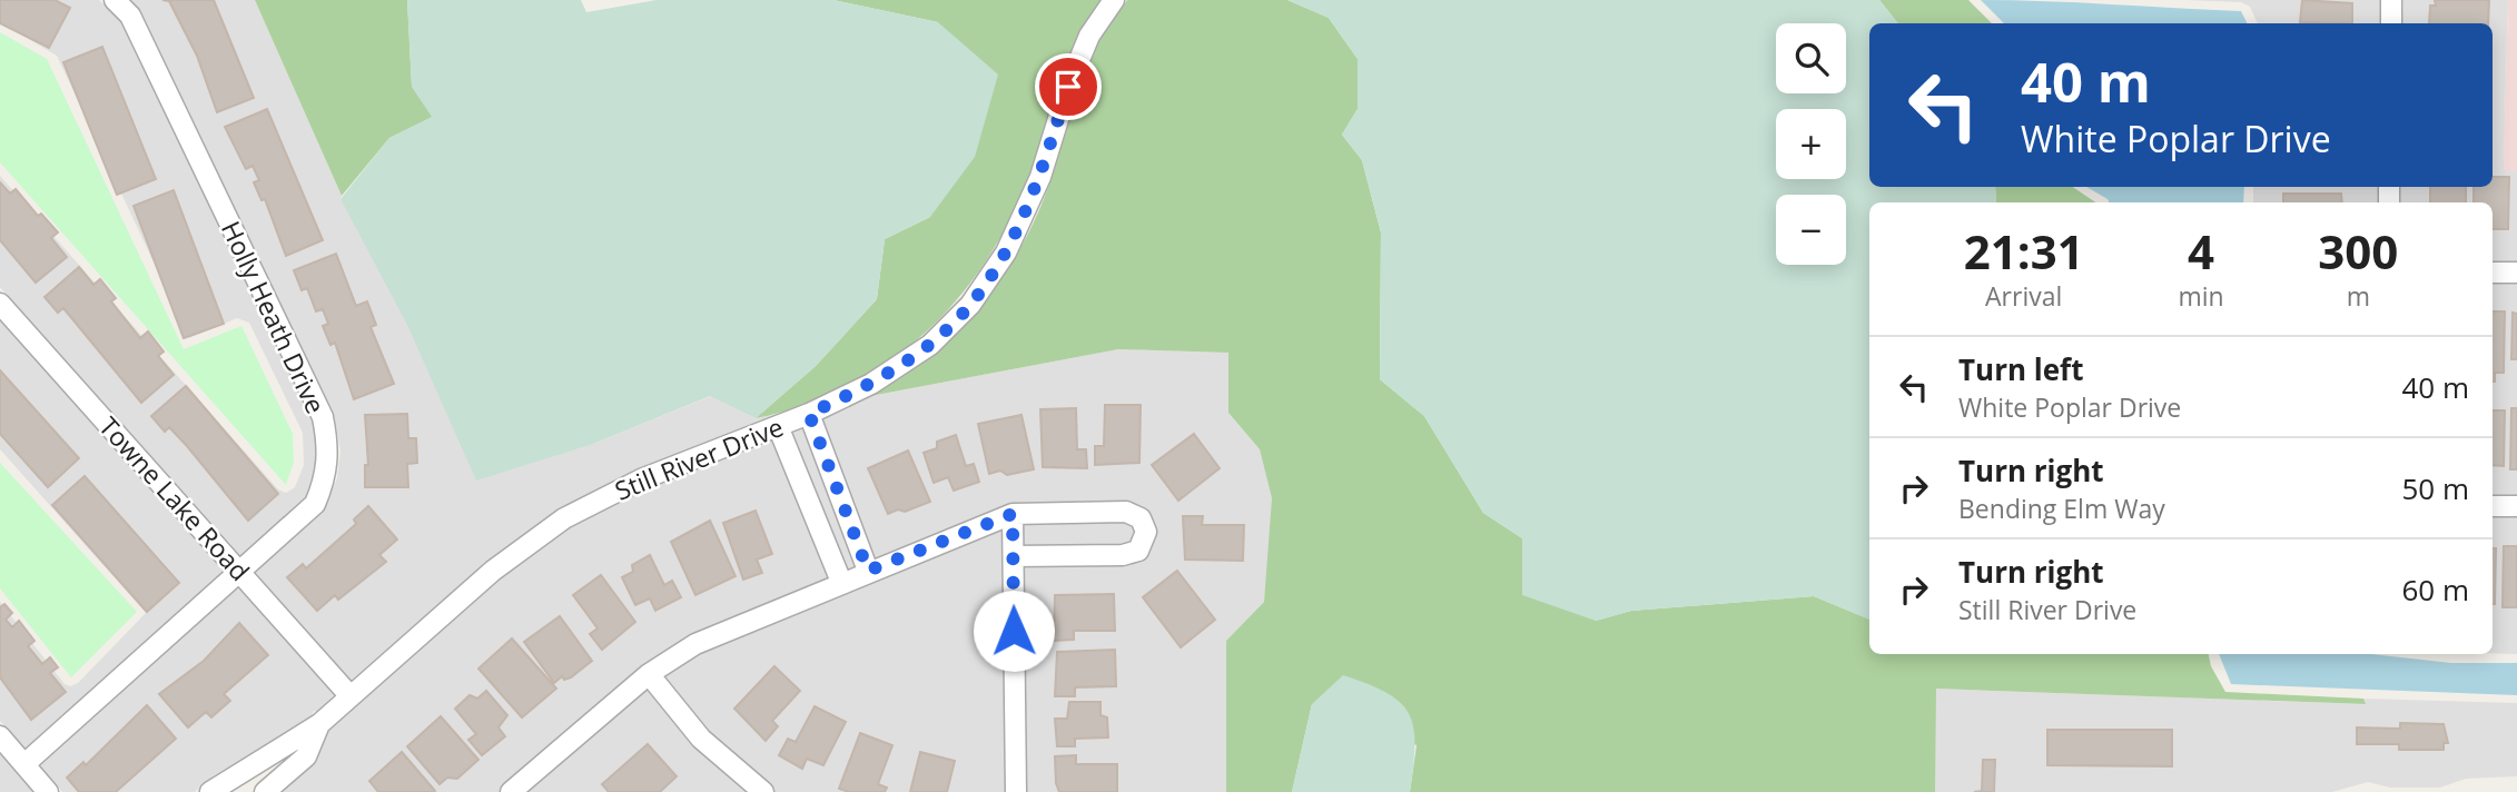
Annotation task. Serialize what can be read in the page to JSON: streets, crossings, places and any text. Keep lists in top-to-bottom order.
{
  "streets": {
    "street": ["Holly Heath Drive", "Still River Drive", "Towne Lake Road"]
  },
  "crossings": [
    ["Holly Heath Drive", "Towne Lake Road"],
    ["Still River Drive", "Towne Lake Road"]
  ],
  "page": {
    "map_buttons": ["+", "−"],
    "turn": ["40 m", "White Poplar Drive"],
    "eta": [
      "21:31",
      "Arrival",
      "4",
      "min",
      "300",
      "m"
    ],
    "list": [
      {
        "name": "Turn left",
        "note": "White Poplar Drive",
        "value": "40 m"
      },
      {
        "name": "Turn right",
        "note": "Bending Elm Way",
        "value": "50 m"
      },
      {
        "name": "Turn right",
        "note": "Still River Drive",
        "value": "60 m"
      }
    ]
  }
}
